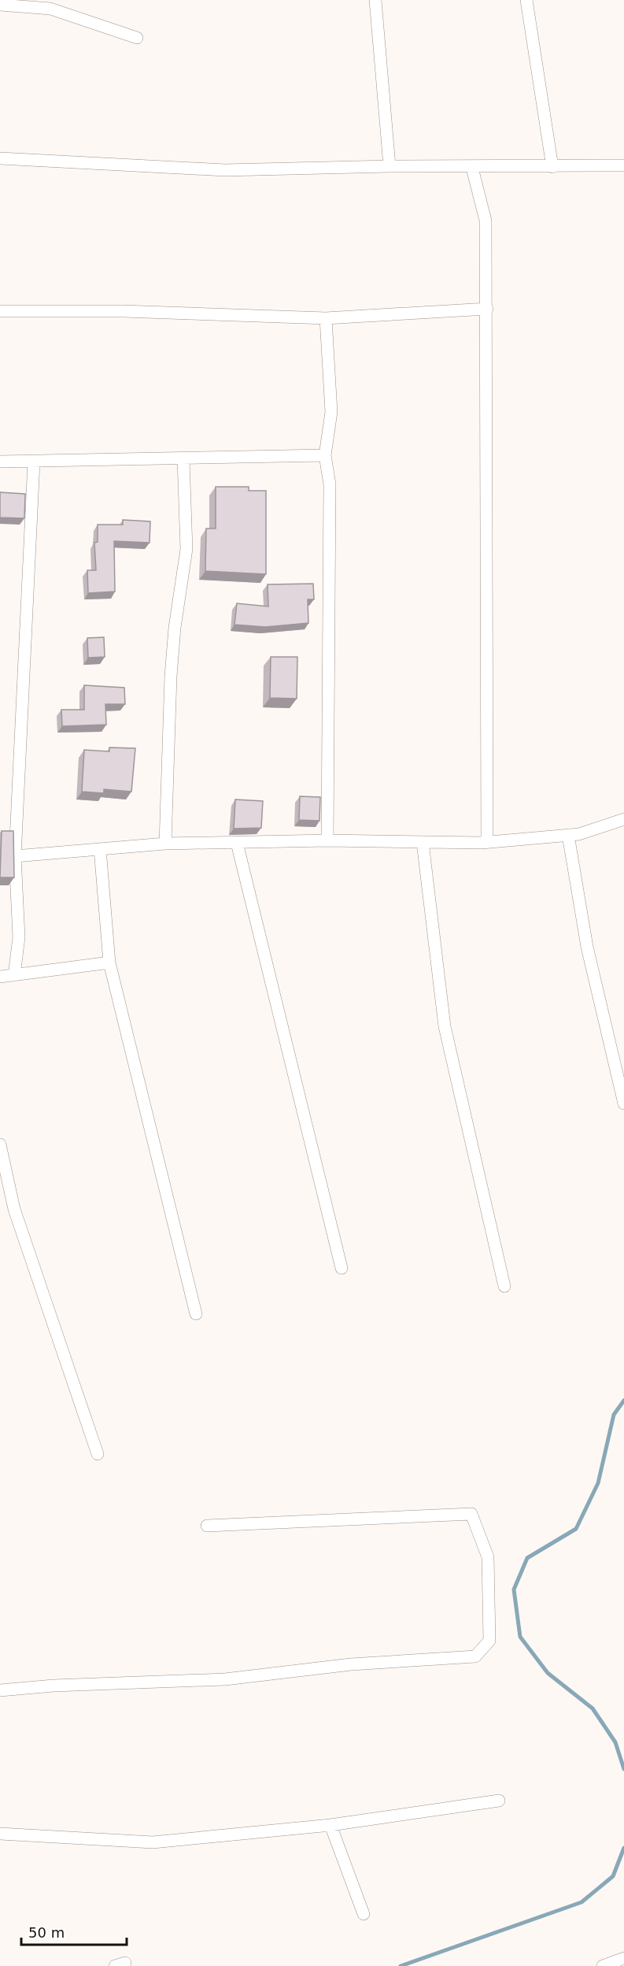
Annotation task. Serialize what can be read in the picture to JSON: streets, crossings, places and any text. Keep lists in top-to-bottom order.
{
  "scale_bar": "50 m"
}
